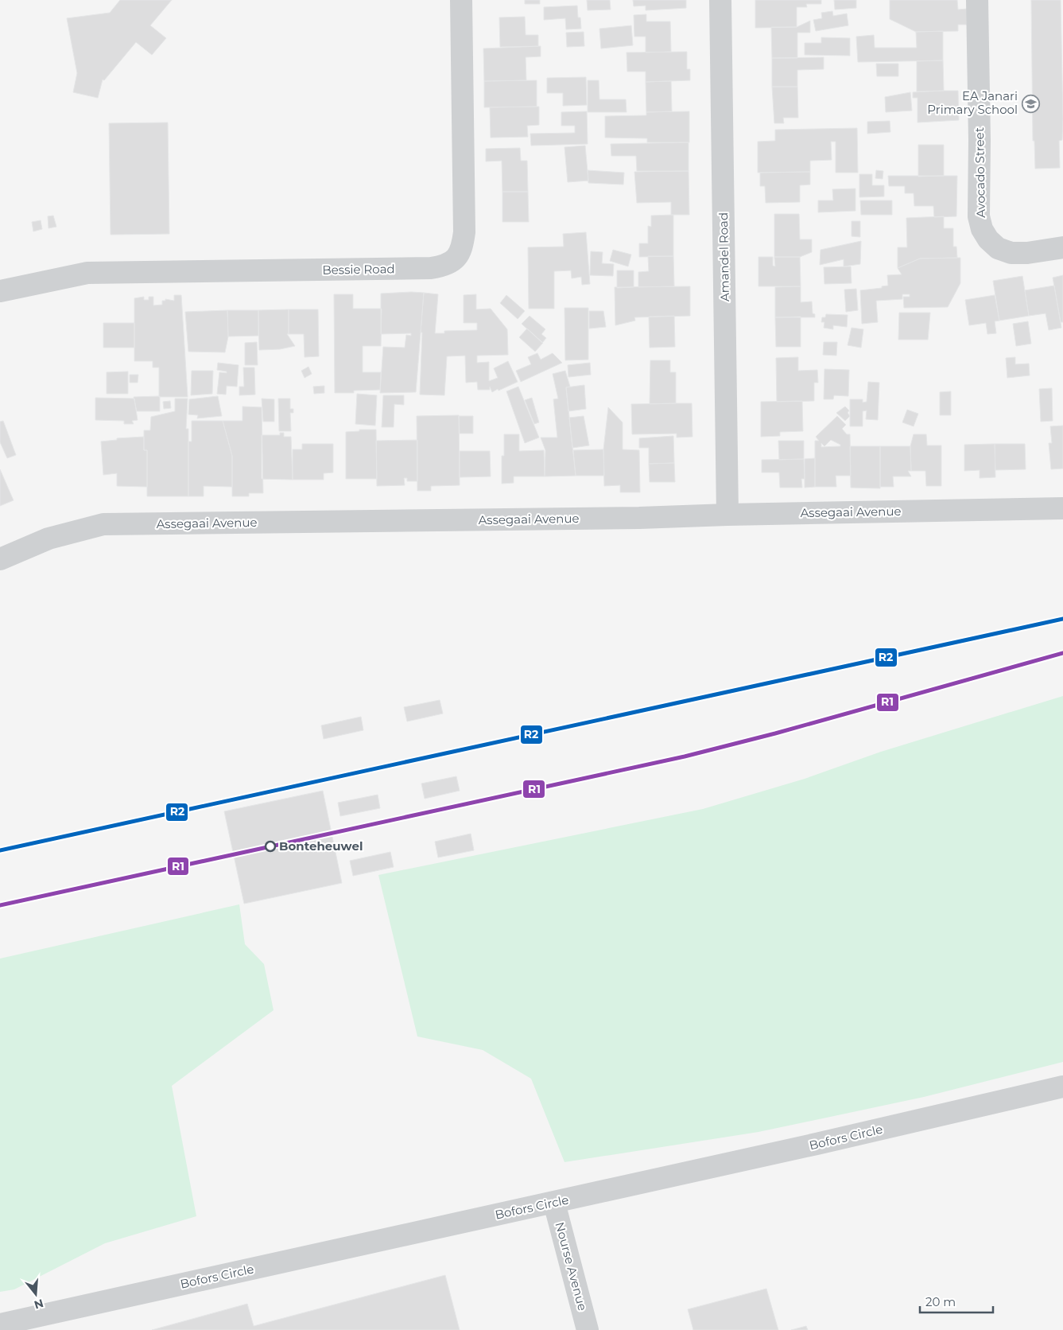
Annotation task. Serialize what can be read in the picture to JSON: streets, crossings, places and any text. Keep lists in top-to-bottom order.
{
  "streets": {
    "street": [
      "Avocado Street",
      "Amandel Road",
      "Bessie Road",
      "Assegaai Avenue",
      "Bofors Circle",
      "Nourse Avenue"
    ]
  },
  "crossings": [
    ["Amandel Road", "Assegaai Avenue"],
    ["Bofors Circle", "Nourse Avenue"]
  ],
  "places": {
    "school or university": ["EA Janari Primary School"],
    "other": ["Bonteheuwel"]
  },
  "lines": ["transit line R2", "transit line R1"],
  "scale_bar": "20 m",
  "north": "bottom"
}
